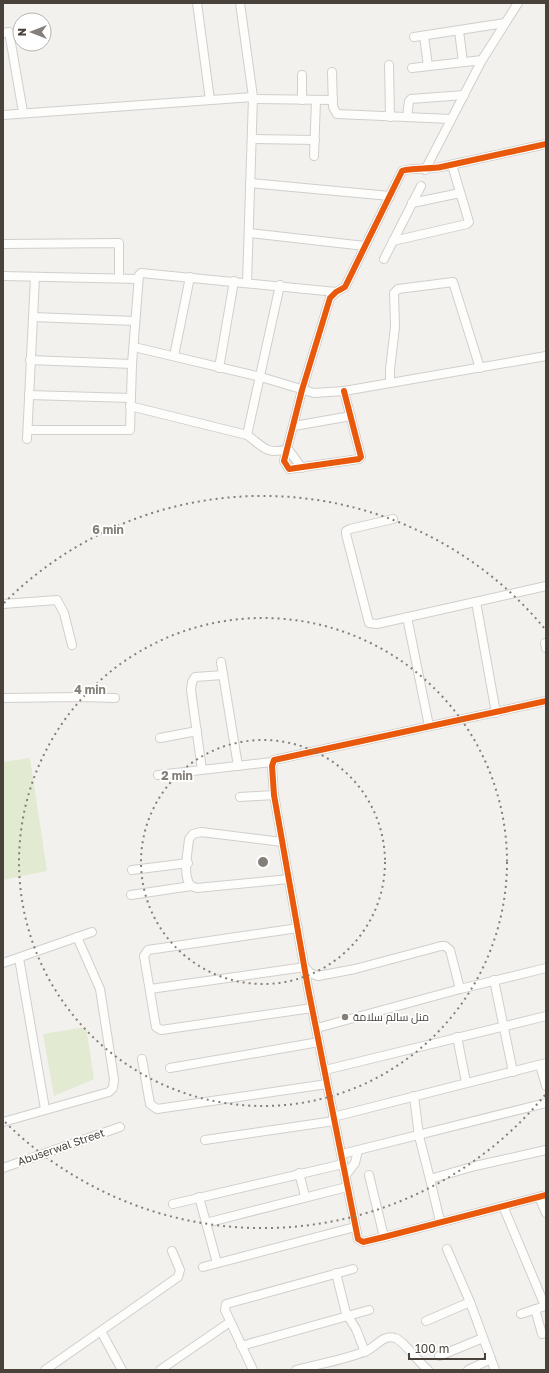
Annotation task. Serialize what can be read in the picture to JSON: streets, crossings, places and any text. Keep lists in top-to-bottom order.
{
  "streets": {
    "street": ["Abuserwal Street"]
  },
  "places": ["منل سالم سلامة"],
  "scale_bar": "100 m",
  "north": "left",
  "rings": ["6 min", "4 min", "2 min"]
}
